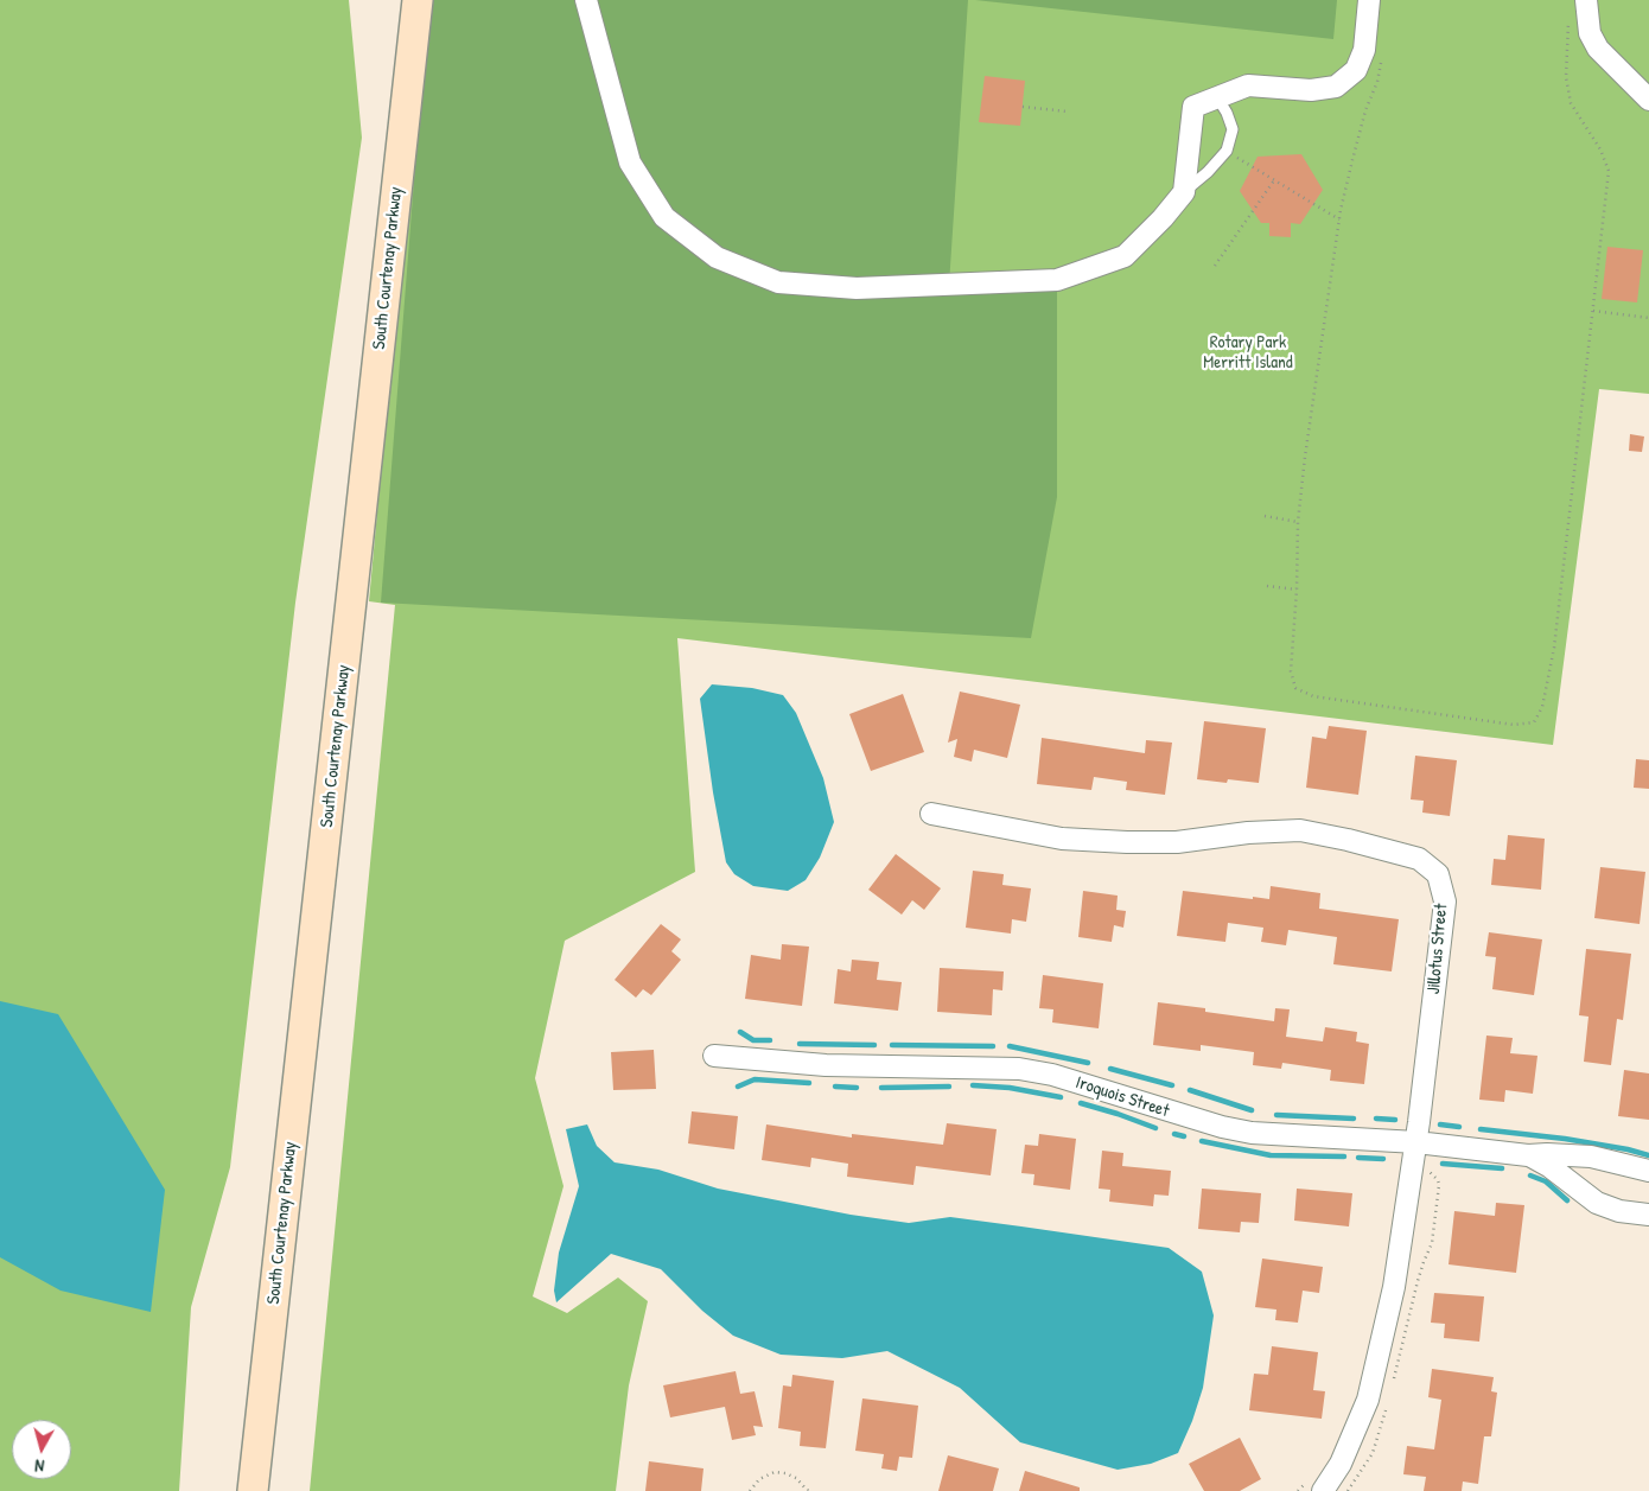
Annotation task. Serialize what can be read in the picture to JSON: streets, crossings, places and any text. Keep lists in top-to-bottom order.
{
  "streets": {
    "main road": ["South Courtenay Parkway"],
    "street": ["Jillotus Street", "Iroquois Street"]
  },
  "crossings": [
    ["Jillotus Street", "Iroquois Street"]
  ],
  "parks": ["Rotary Park Merritt Island"],
  "north": "bottom"
}
